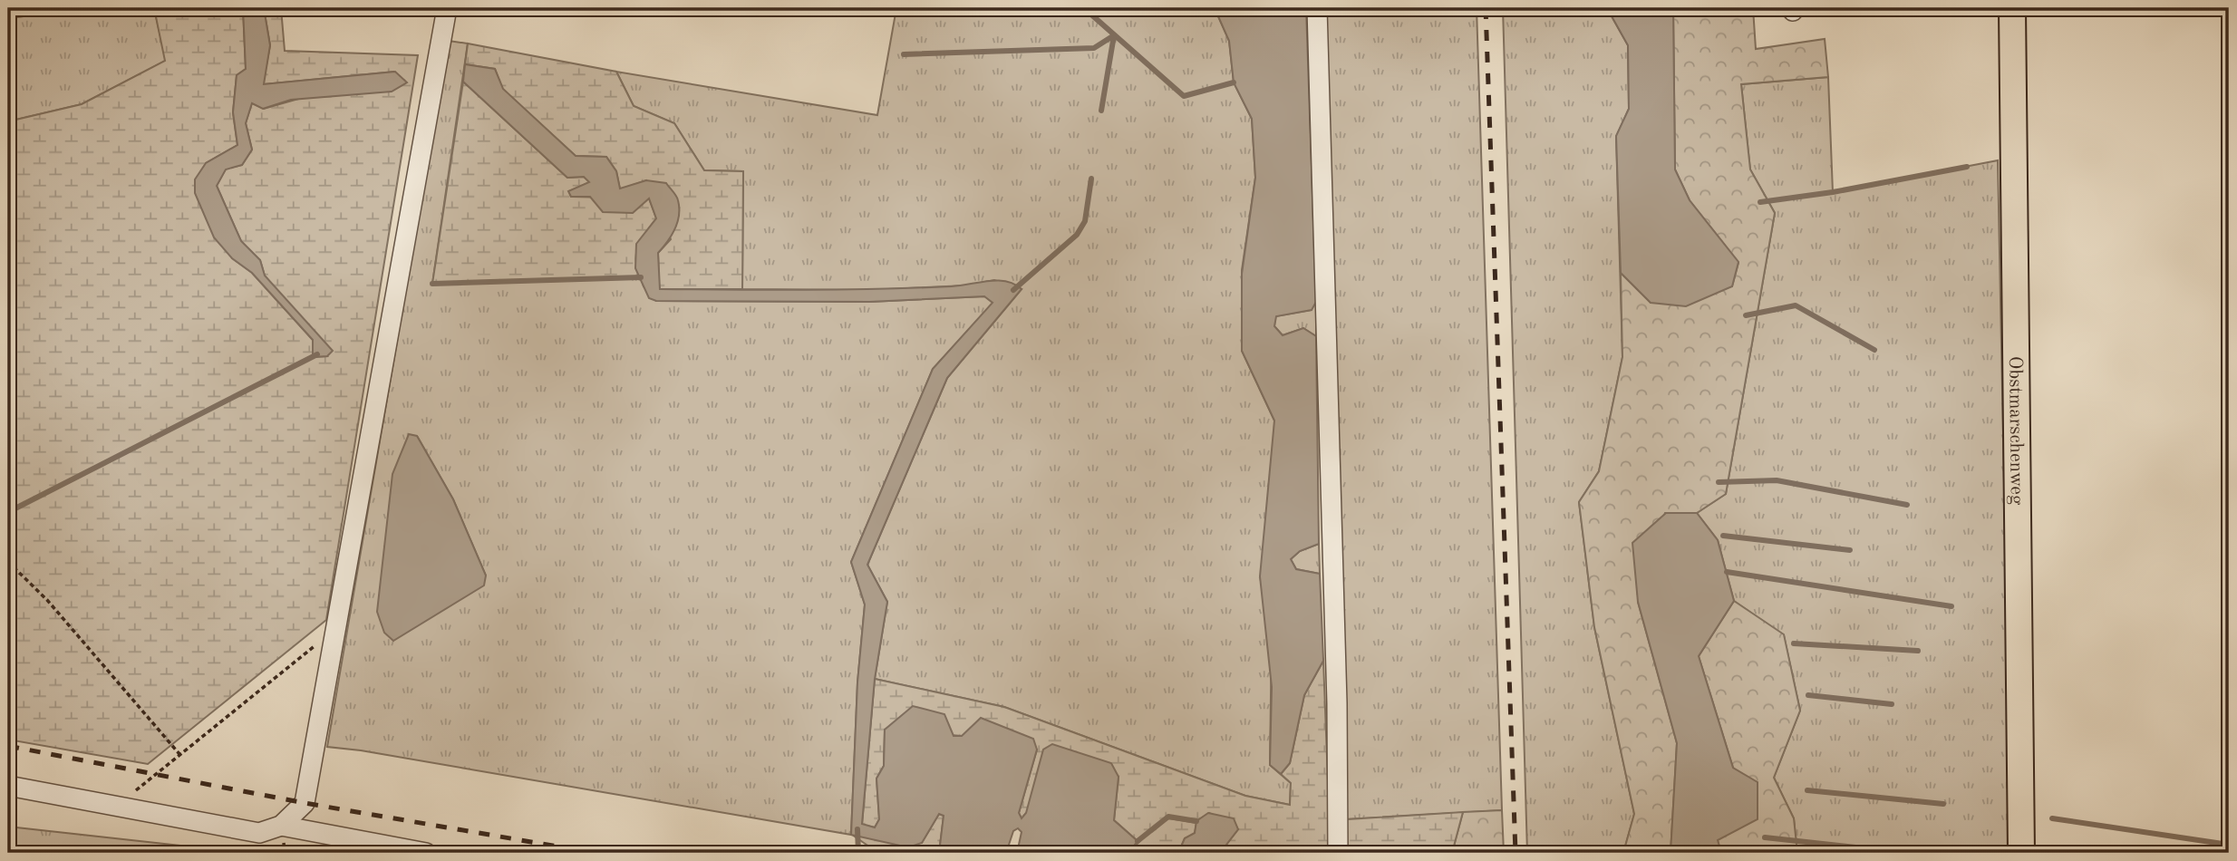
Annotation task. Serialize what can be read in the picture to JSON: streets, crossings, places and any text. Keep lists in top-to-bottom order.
{
  "streets": {
    "main road": ["Obstmarschenweg"]
  }
}
